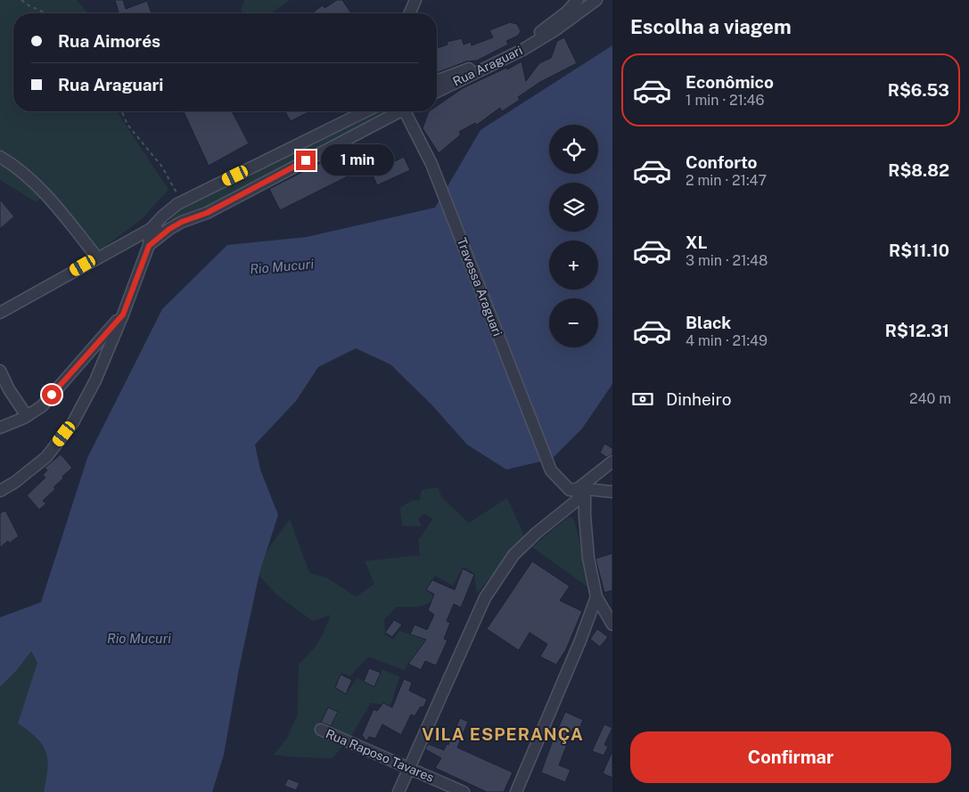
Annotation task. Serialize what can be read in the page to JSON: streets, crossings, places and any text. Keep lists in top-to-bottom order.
{
  "streets": {
    "street": ["Rua Araguari", "Travessa Araguari", "Rua Raposo Tavares"]
  },
  "districts": ["VILA ESPERANÇA"],
  "water": ["Rio Mucuri"],
  "page": {
    "heading": "Escolha a viagem",
    "banner": ["Rua Aimorés", "Rua Araguari"],
    "list": [
      {
        "name": "Econômico",
        "note": "1 min · 21:46",
        "value": "R$6.53"
      },
      {
        "name": "Conforto",
        "note": "2 min · 21:47",
        "value": "R$8.82"
      },
      {
        "name": "XL",
        "note": "3 min · 21:48",
        "value": "R$11.10"
      },
      {
        "name": "Black",
        "note": "4 min · 21:49",
        "value": "R$12.31"
      }
    ],
    "map_buttons": ["+", "−"],
    "bubble": "1 min",
    "pay": ["Dinheiro", "240 m"],
    "buttons": "Confirmar"
  }
}
